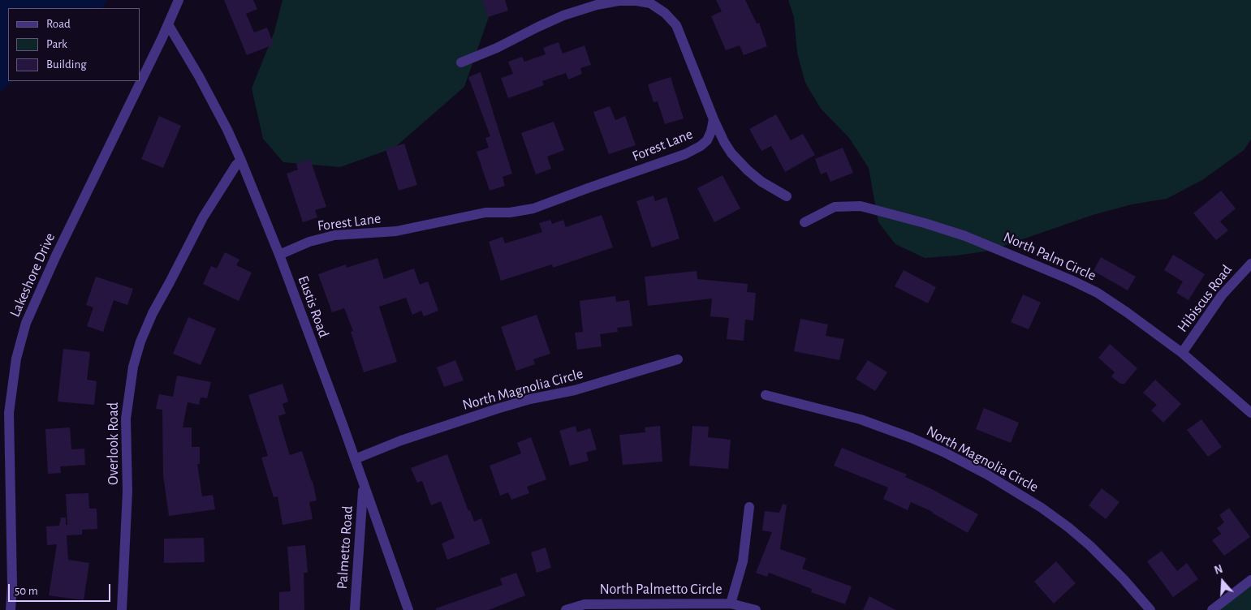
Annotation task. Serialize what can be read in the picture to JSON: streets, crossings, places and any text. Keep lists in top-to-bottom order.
{
  "streets": {
    "street": [
      "Forest Lane",
      "North Palm Circle",
      "Lakeshore Drive",
      "Hibiscus Road",
      "Eustis Road",
      "North Magnolia Circle",
      "Overlook Road",
      "Palmetto Road",
      "North Palmetto Circle"
    ]
  },
  "crossings": [
    ["Forest Lane", "Eustis Road"],
    ["North Palm Circle", "Hibiscus Road"],
    ["Lakeshore Drive", "Eustis Road"],
    ["Eustis Road", "North Magnolia Circle"],
    ["Eustis Road", "Overlook Road"],
    ["Eustis Road", "Palmetto Road"]
  ],
  "legend": ["Road", "Park", "Building"],
  "scale_bar": "50 m",
  "north": "top"
}
